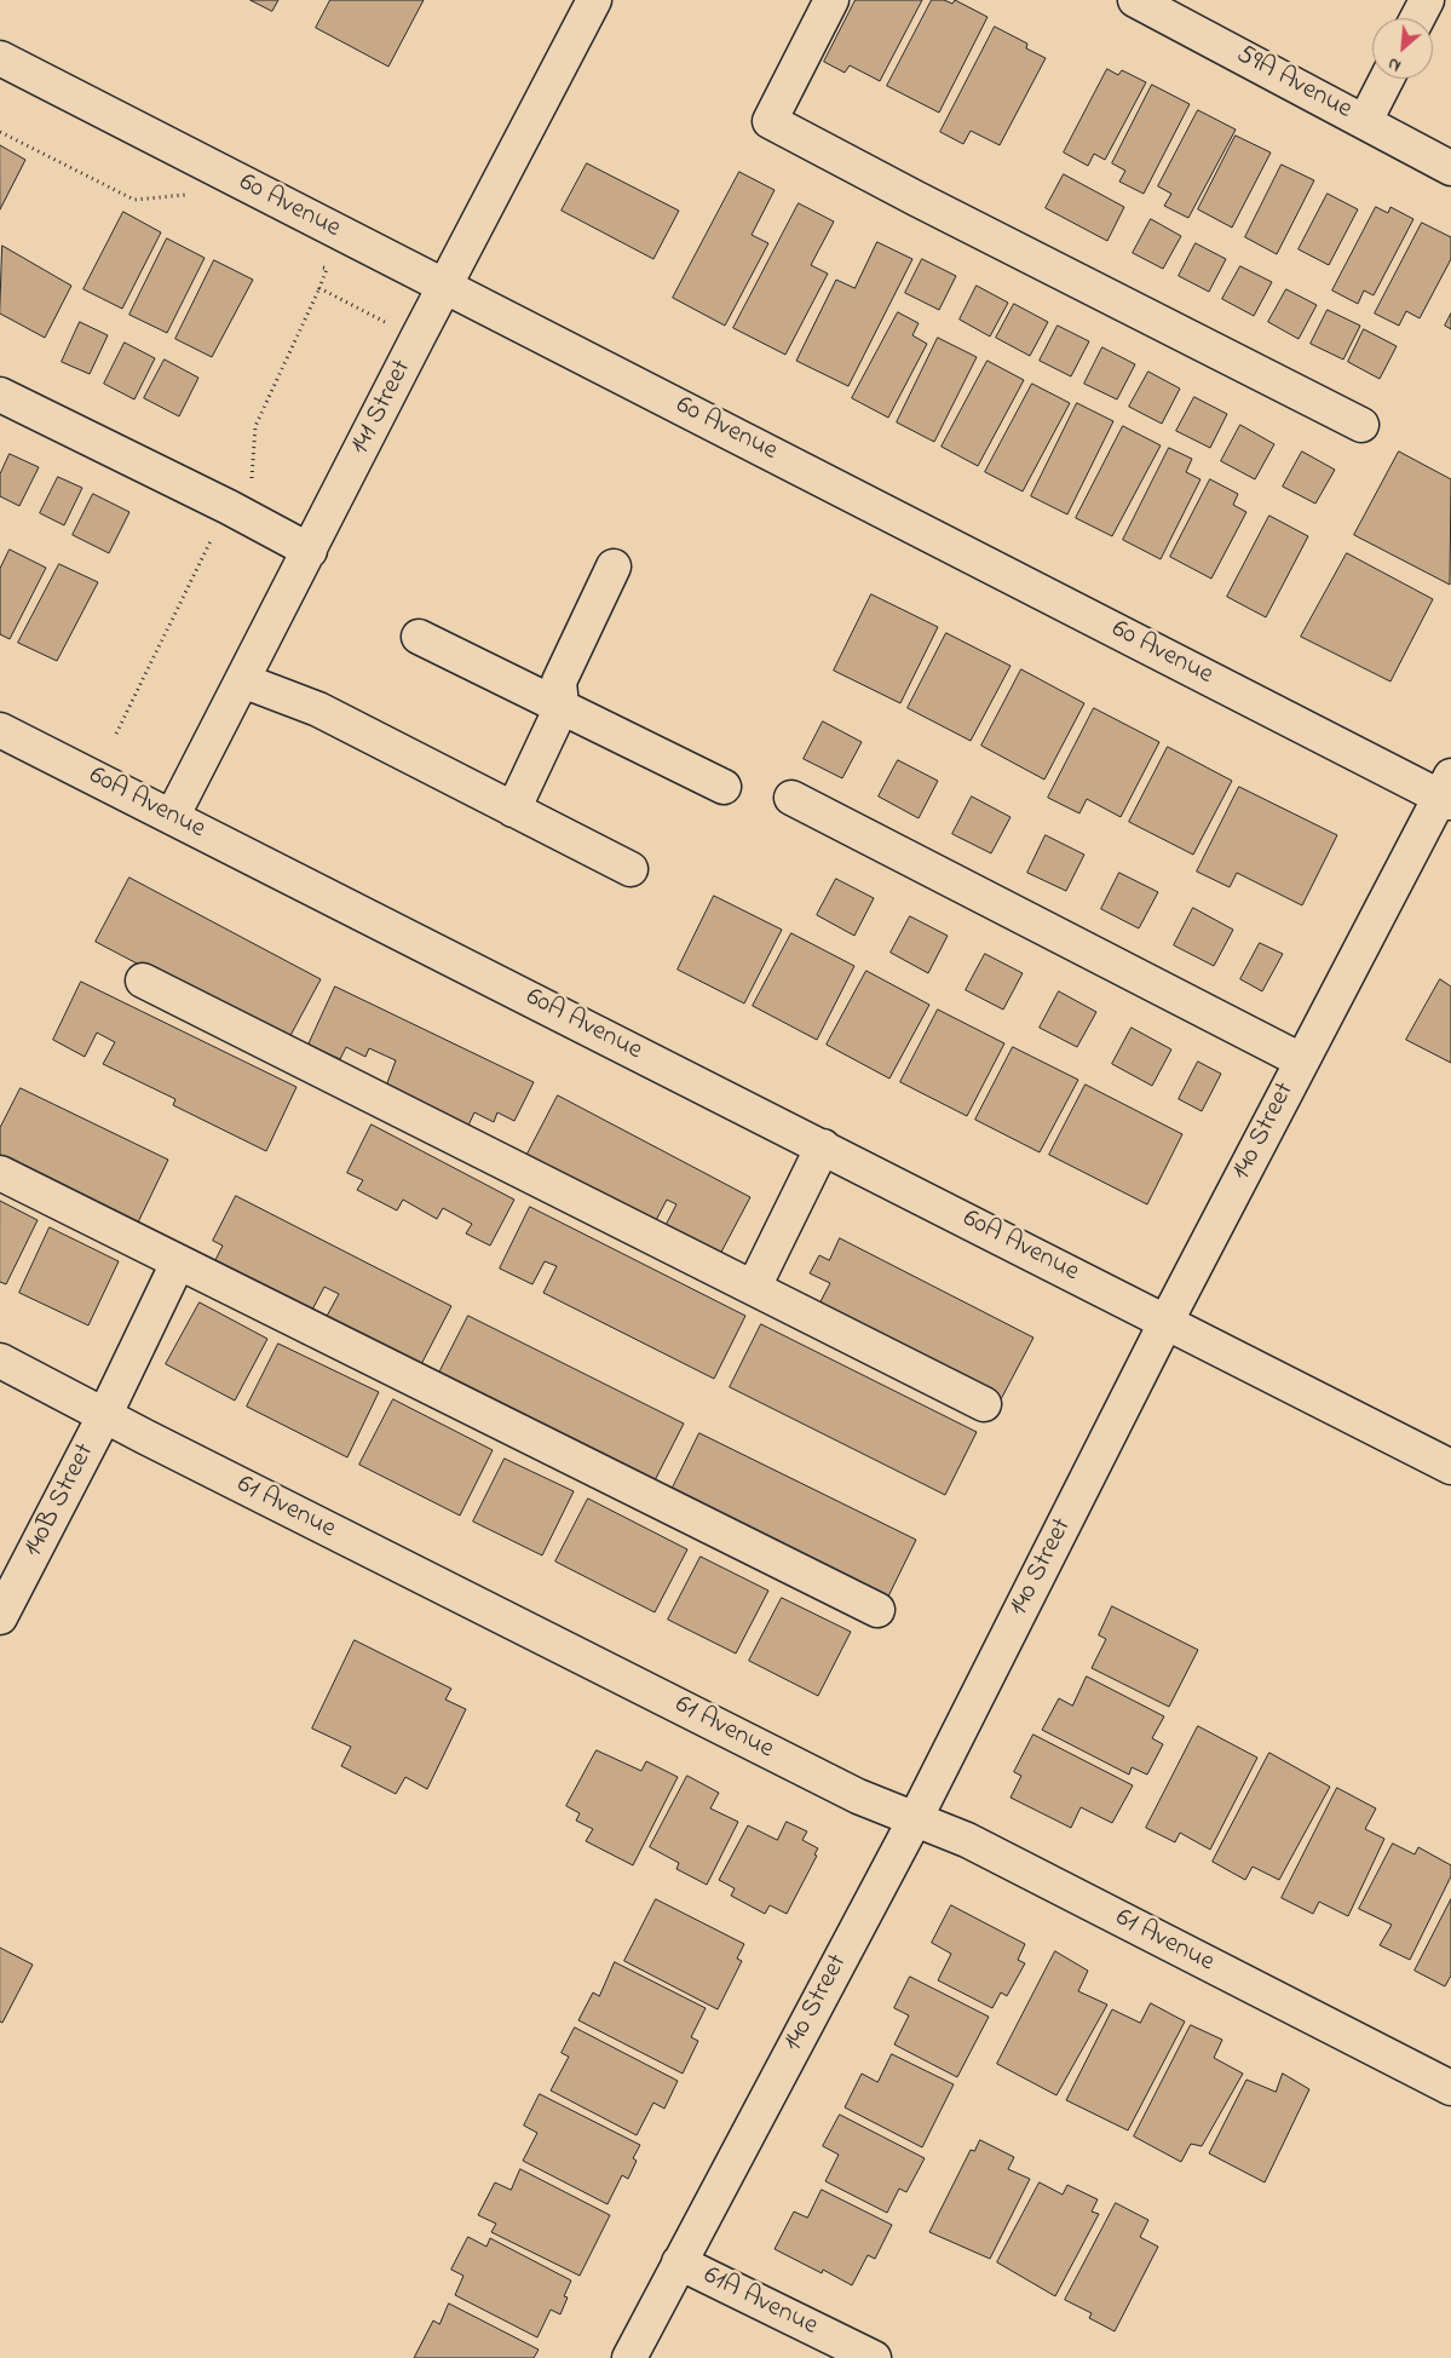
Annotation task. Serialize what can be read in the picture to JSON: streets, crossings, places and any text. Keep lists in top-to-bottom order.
{
  "streets": {
    "street": [
      "59A Avenue",
      "60 Avenue",
      "141 Street",
      "60A Avenue",
      "140 Street",
      "140B Street",
      "61 Avenue",
      "61A Avenue"
    ]
  },
  "crossings": [
    ["60 Avenue", "141 Street"],
    ["60 Avenue", "140 Street"],
    ["141 Street", "60A Avenue"],
    ["60A Avenue", "140 Street"],
    ["140 Street", "61 Avenue"],
    ["140 Street", "61A Avenue"],
    ["140B Street", "61 Avenue"]
  ],
  "north": "bottom left"
}
